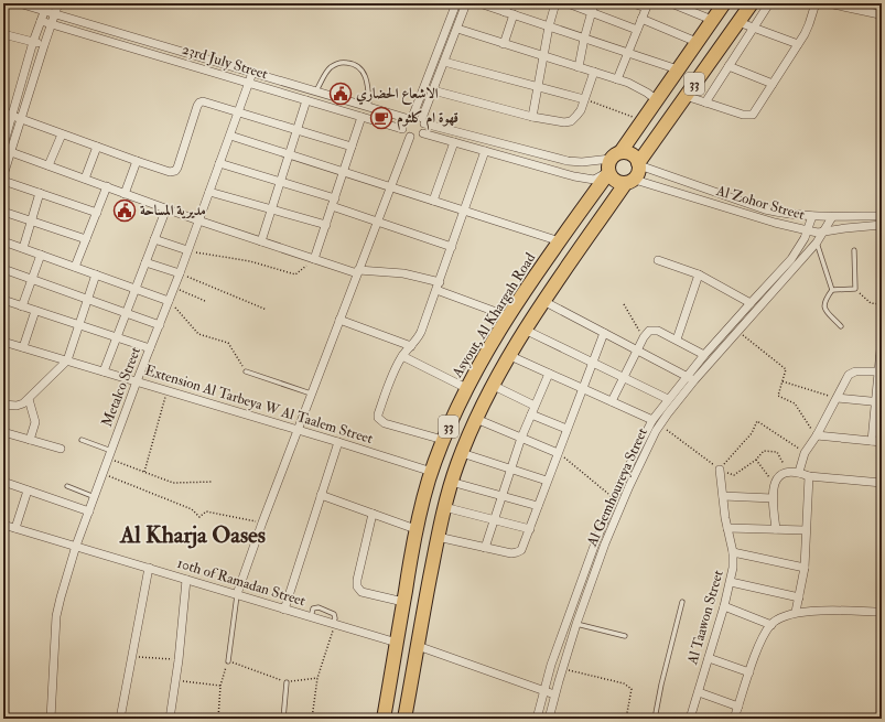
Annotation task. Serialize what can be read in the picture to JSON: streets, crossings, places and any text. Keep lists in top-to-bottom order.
{
  "streets": {
    "highway": ["33", "Asyout, Al Khargah Road"],
    "street": [
      "23rd July Street",
      "Al Zohor Street",
      "Metalco Street",
      "Extension Al Tarbeya W Al Taalem Street",
      "Al Gemhoureya Street",
      "10th of Ramadan Street",
      "Al Taawon Street"
    ]
  },
  "crossings": [
    ["23rd July Street", "Metalco Street"],
    ["33", "Al Zohor Street"],
    ["33", "Asyout, Al Khargah Road"],
    ["Al Zohor Street", "Asyout, Al Khargah Road"],
    ["Al Zohor Street", "Al Gemhoureya Street"],
    ["Asyout, Al Khargah Road", "Extension Al Tarbeya W Al Taalem Street"],
    ["Asyout, Al Khargah Road", "10th of Ramadan Street"],
    ["Metalco Street", "Extension Al Tarbeya W Al Taalem Street"],
    ["Metalco Street", "10th of Ramadan Street"]
  ],
  "districts": ["Al Kharja Oases"],
  "places": {
    "public building": ["الاشعاع الحضاري", "مديرية المساحة"],
    "cafe": ["قهوة ام كلثوم"]
  }
}
